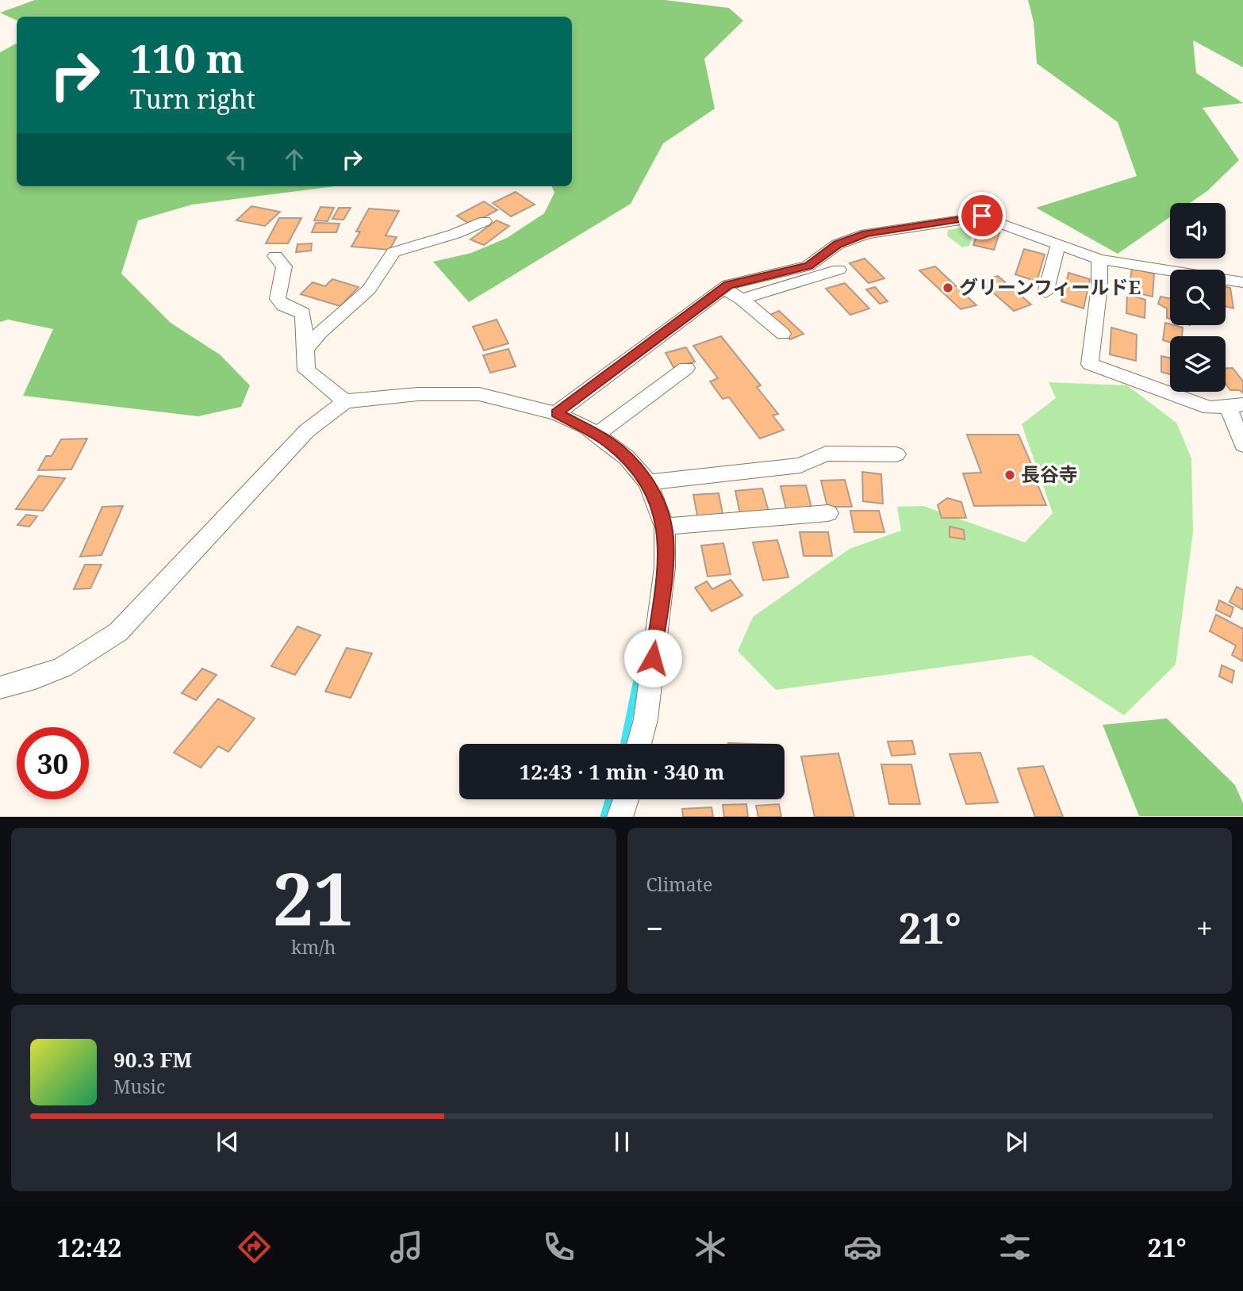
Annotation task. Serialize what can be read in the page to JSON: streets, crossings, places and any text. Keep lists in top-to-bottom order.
{
  "places": ["グリーンフィールドE", "長谷寺"],
  "page": {
    "turn": ["110 m", "Turn right"],
    "limit": "30",
    "trip": "12:43 · 1 min · 340 m",
    "tile": [
      ["21", "km/h"],
      "Climate"
    ],
    "heat": ["−", "21°", "+"],
    "song": ["90.3 FM", "Music"],
    "tabs": ["12:42", "21°"]
  }
}
